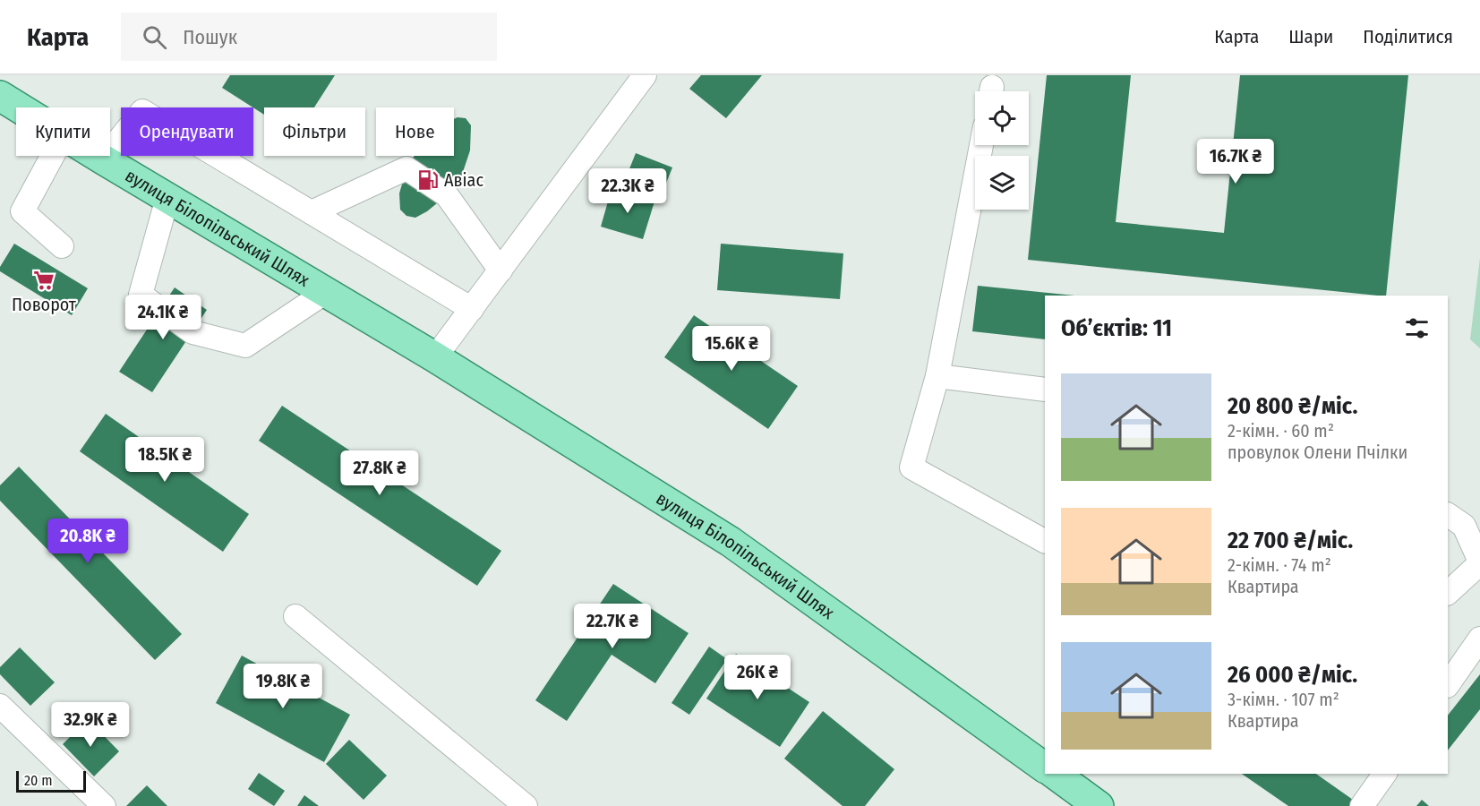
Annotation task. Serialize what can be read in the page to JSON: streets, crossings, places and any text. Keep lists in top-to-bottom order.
{
  "streets": {
    "main road": ["вулиця Білопільський Шлях"]
  },
  "places": {
    "fuel station": ["Авіас"],
    "supermarket": ["Поворот"]
  },
  "scale_bar": "20 m",
  "page": {
    "header": "Карта",
    "search": "Пошук",
    "nav": ["Карта", "Шари", "Поділитися"],
    "chip": [
      "Купити",
      "Орендувати",
      "Фільтри",
      "Нове"
    ],
    "price": [
      "16.7K ₴",
      "22.3K ₴",
      "24.1K ₴",
      "15.6K ₴",
      "18.5K ₴",
      "27.8K ₴",
      "20.8K ₴",
      "22.7K ₴",
      "26K ₴",
      "19.8K ₴",
      "32.9K ₴"
    ],
    "heading": "Об’єктів: 11",
    "list": [
      {
        "name": "20 800 ₴/міс.",
        "note": "2-кімн. · 60 m² · провулок Олени Пчілки"
      },
      {
        "name": "22 700 ₴/міс.",
        "note": "2-кімн. · 74 m² · Квартира"
      },
      {
        "name": "26 000 ₴/міс.",
        "note": "3-кімн. · 107 m² · Квартира"
      }
    ],
    "scale": "20 m"
  }
}
